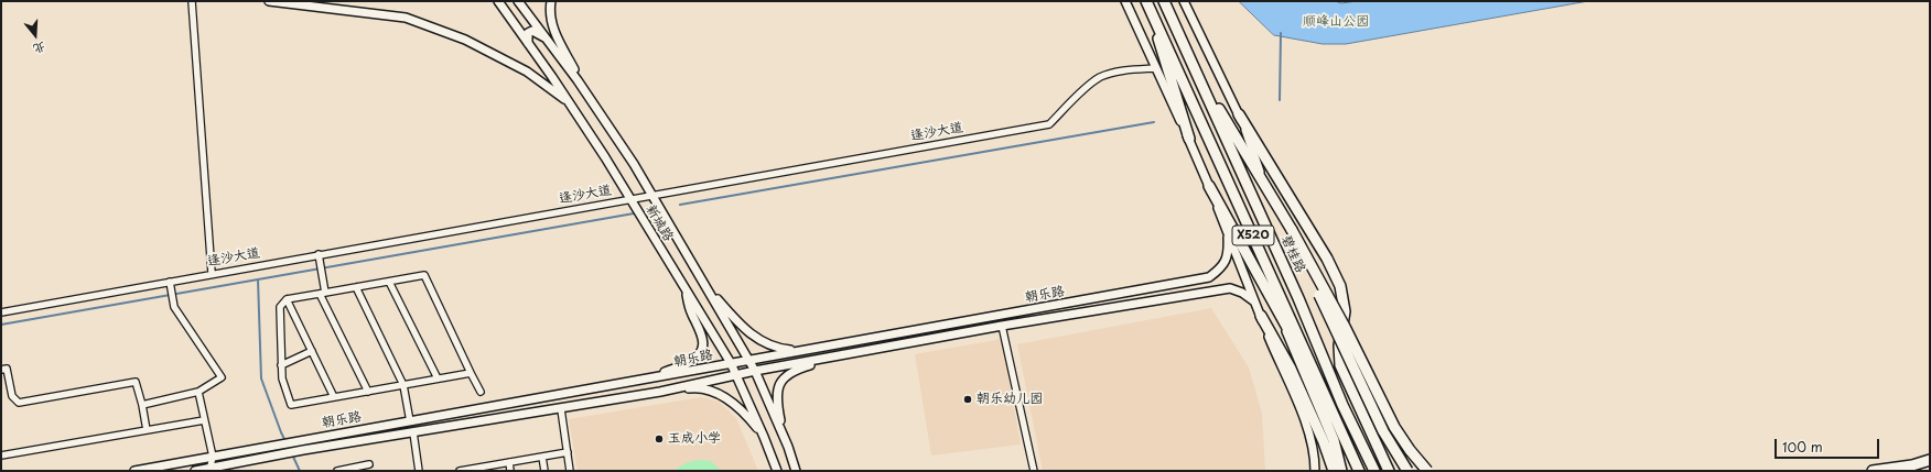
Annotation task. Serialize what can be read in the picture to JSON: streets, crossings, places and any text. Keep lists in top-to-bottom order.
{
  "streets": {
    "highway": ["X520", "碧桂路"],
    "street": ["逢沙大道", "新城路", "朝乐路"]
  },
  "crossings": [
    ["逢沙大道", "新城路"],
    ["新城路", "朝乐路"]
  ],
  "parks": ["顺峰山公园"],
  "places": ["朝乐幼儿园", "玉成小学"],
  "scale_bar": "100 m",
  "north": "bottom"
}
